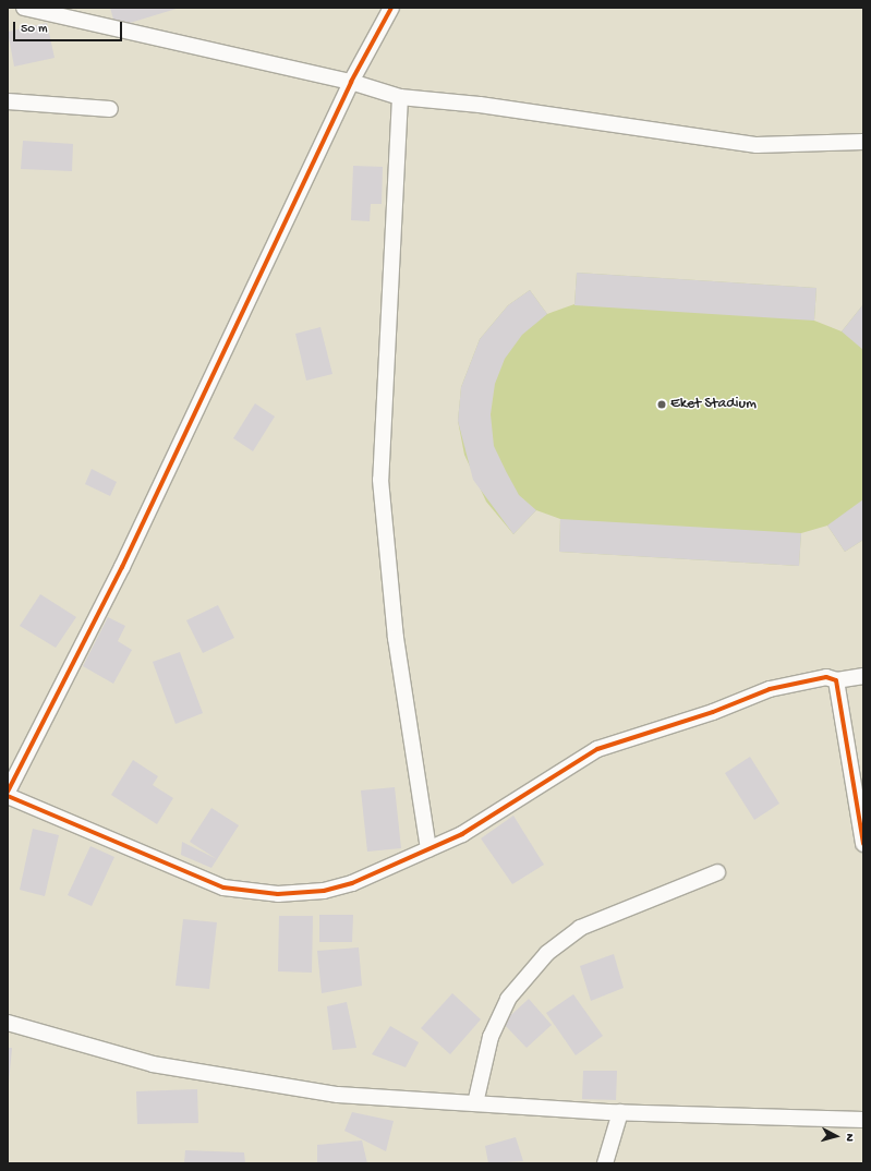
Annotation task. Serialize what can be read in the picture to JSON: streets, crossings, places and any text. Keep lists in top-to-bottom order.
{
  "places": ["Eket Stadium"],
  "scale_bar": "50 m",
  "north": "right"
}
